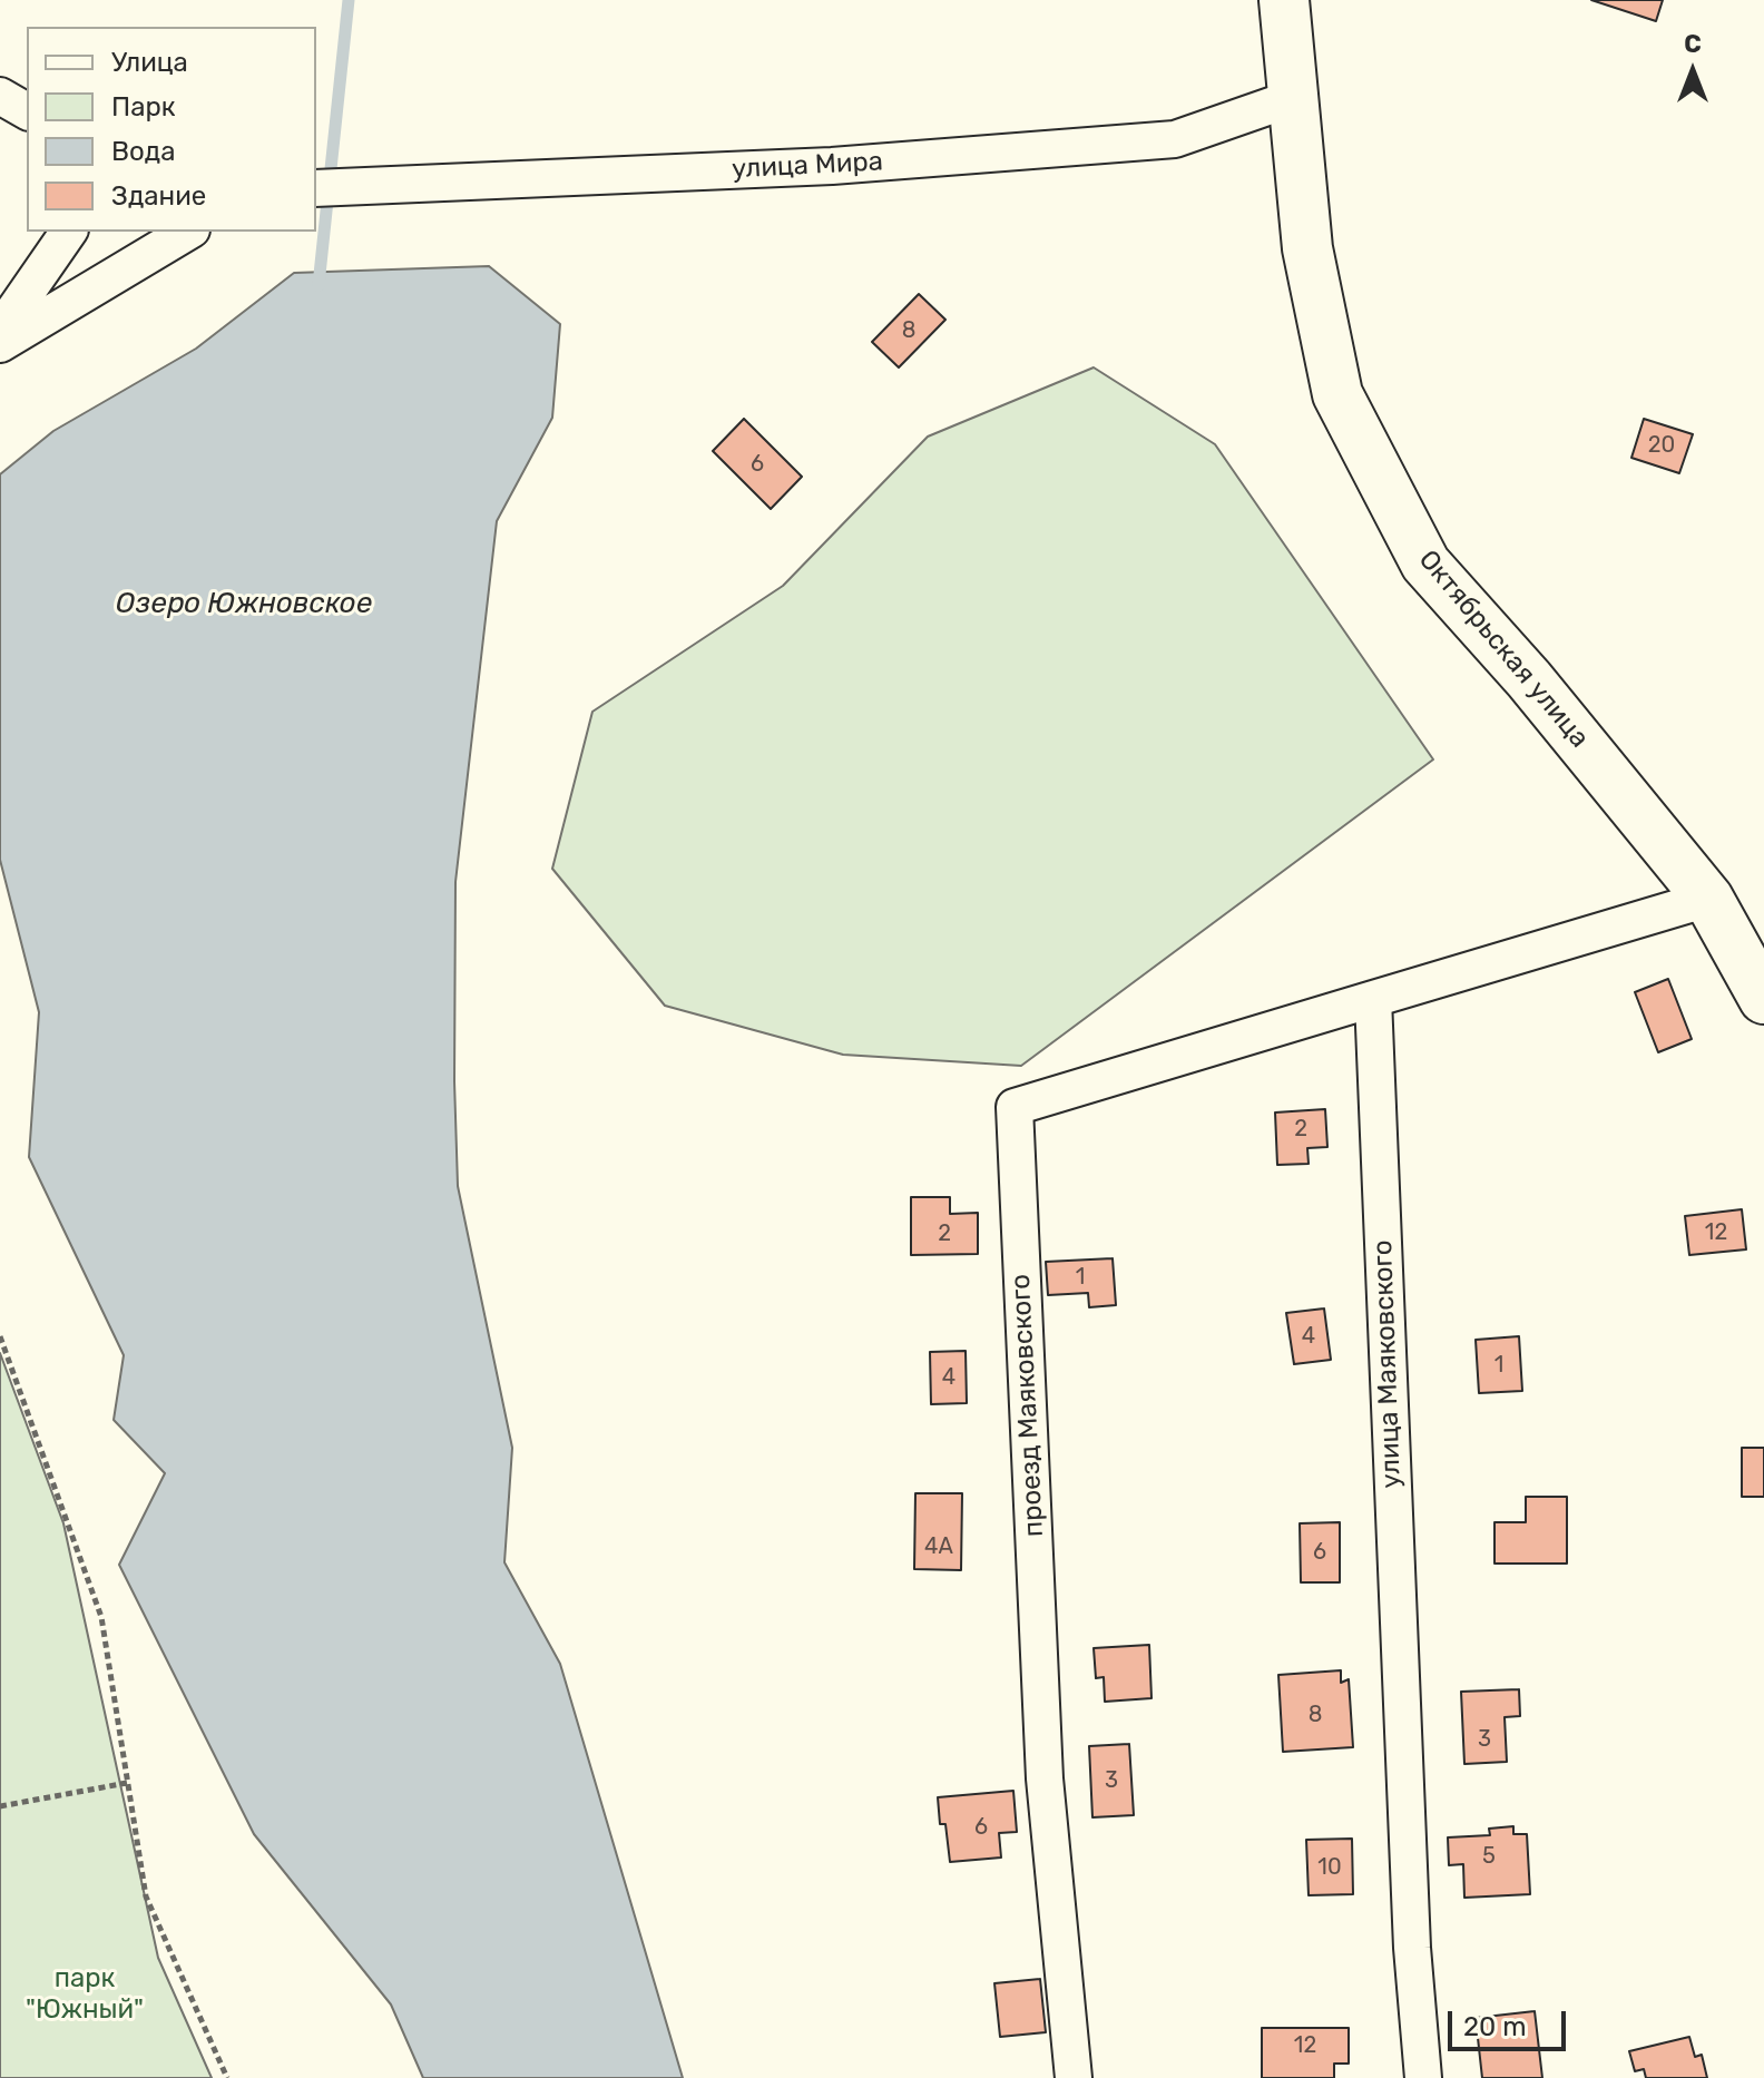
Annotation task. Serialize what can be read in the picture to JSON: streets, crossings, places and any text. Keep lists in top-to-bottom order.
{
  "streets": {
    "main road": ["Октябрьская улица"],
    "street": ["улица Мира", "улица Маяковского", "проезд Маяковского"]
  },
  "crossings": [
    ["улица Мира", "Октябрьская улица"],
    ["улица Маяковского", "проезд Маяковского"]
  ],
  "water": ["Озеро Южновское"],
  "parks": ["парк \"Южный\""],
  "house_numbers": [
    "8",
    "20",
    "6",
    "2",
    "12",
    "2",
    "1",
    "4",
    "1",
    "4",
    "4А",
    "6",
    "8",
    "3",
    "3",
    "6",
    "5",
    "10",
    "12"
  ],
  "legend": [
    "Улица",
    "Парк",
    "Вода",
    "Здание"
  ],
  "scale_bar": "20 m",
  "north": "top"
}
